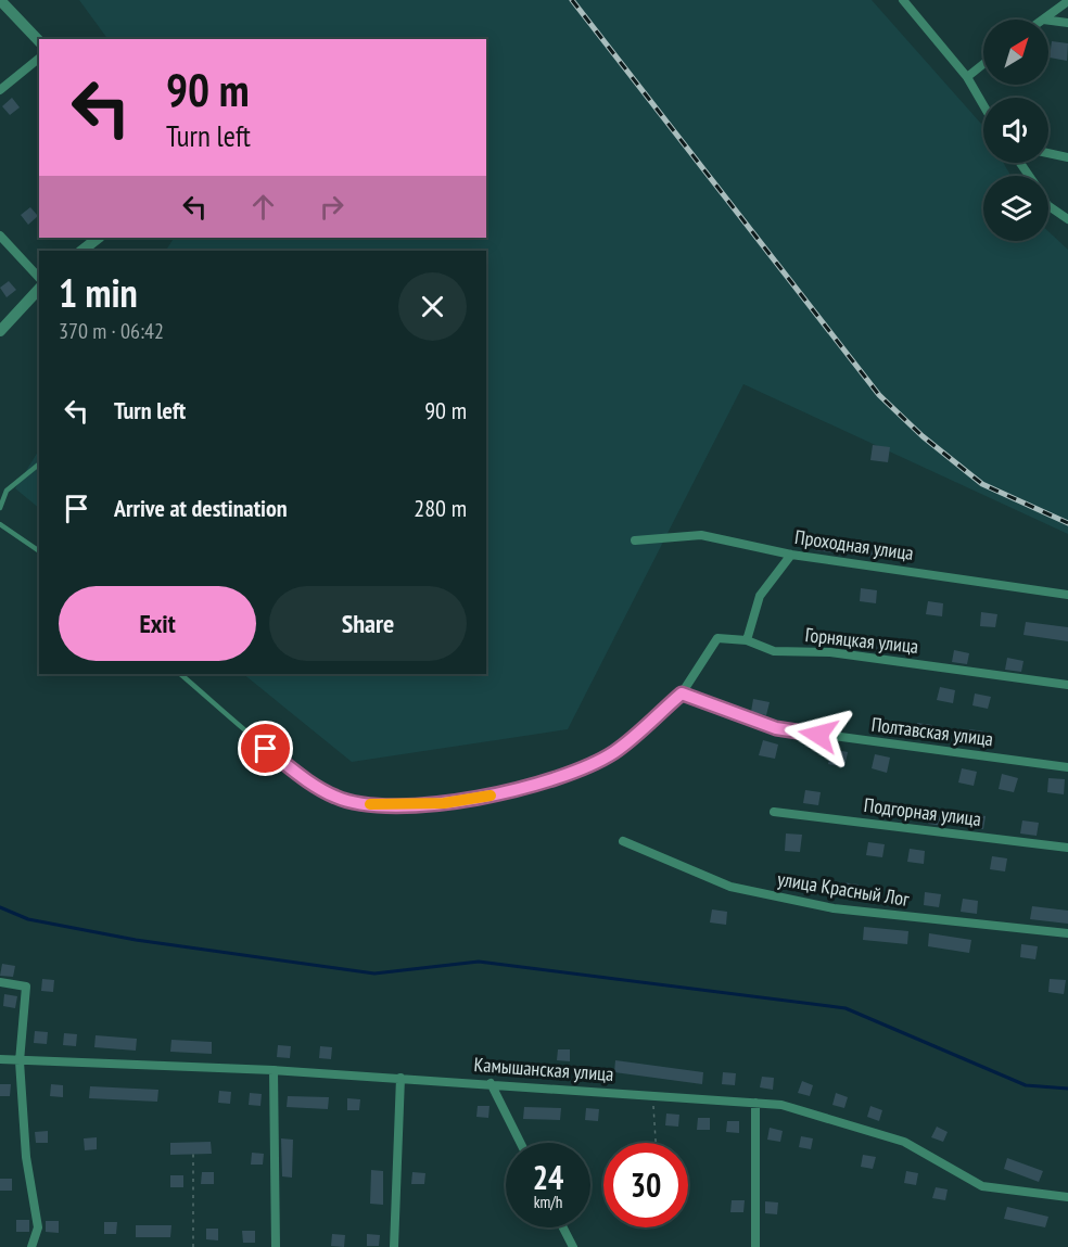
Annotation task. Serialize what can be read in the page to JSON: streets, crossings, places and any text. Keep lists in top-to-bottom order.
{
  "streets": {
    "street": [
      "Проходная улица",
      "Горняцкая улица",
      "Полтавская улица",
      "Подгорная улица",
      "улица Красный Лог",
      "Камышанская улица"
    ]
  },
  "crossings": [
    ["Горняцкая улица", "Полтавская улица"]
  ],
  "north": "top right",
  "page": {
    "turn": ["90 m", "Turn left"],
    "heading": ["1 min", "370 m · 06:42"],
    "list": [
      {
        "name": "Turn left",
        "value": "90 m"
      },
      {
        "name": "Arrive at destination",
        "value": "280 m"
      }
    ],
    "buttons": ["Exit", "Share"],
    "speed": "24 km/h",
    "limit": "30"
  }
}
